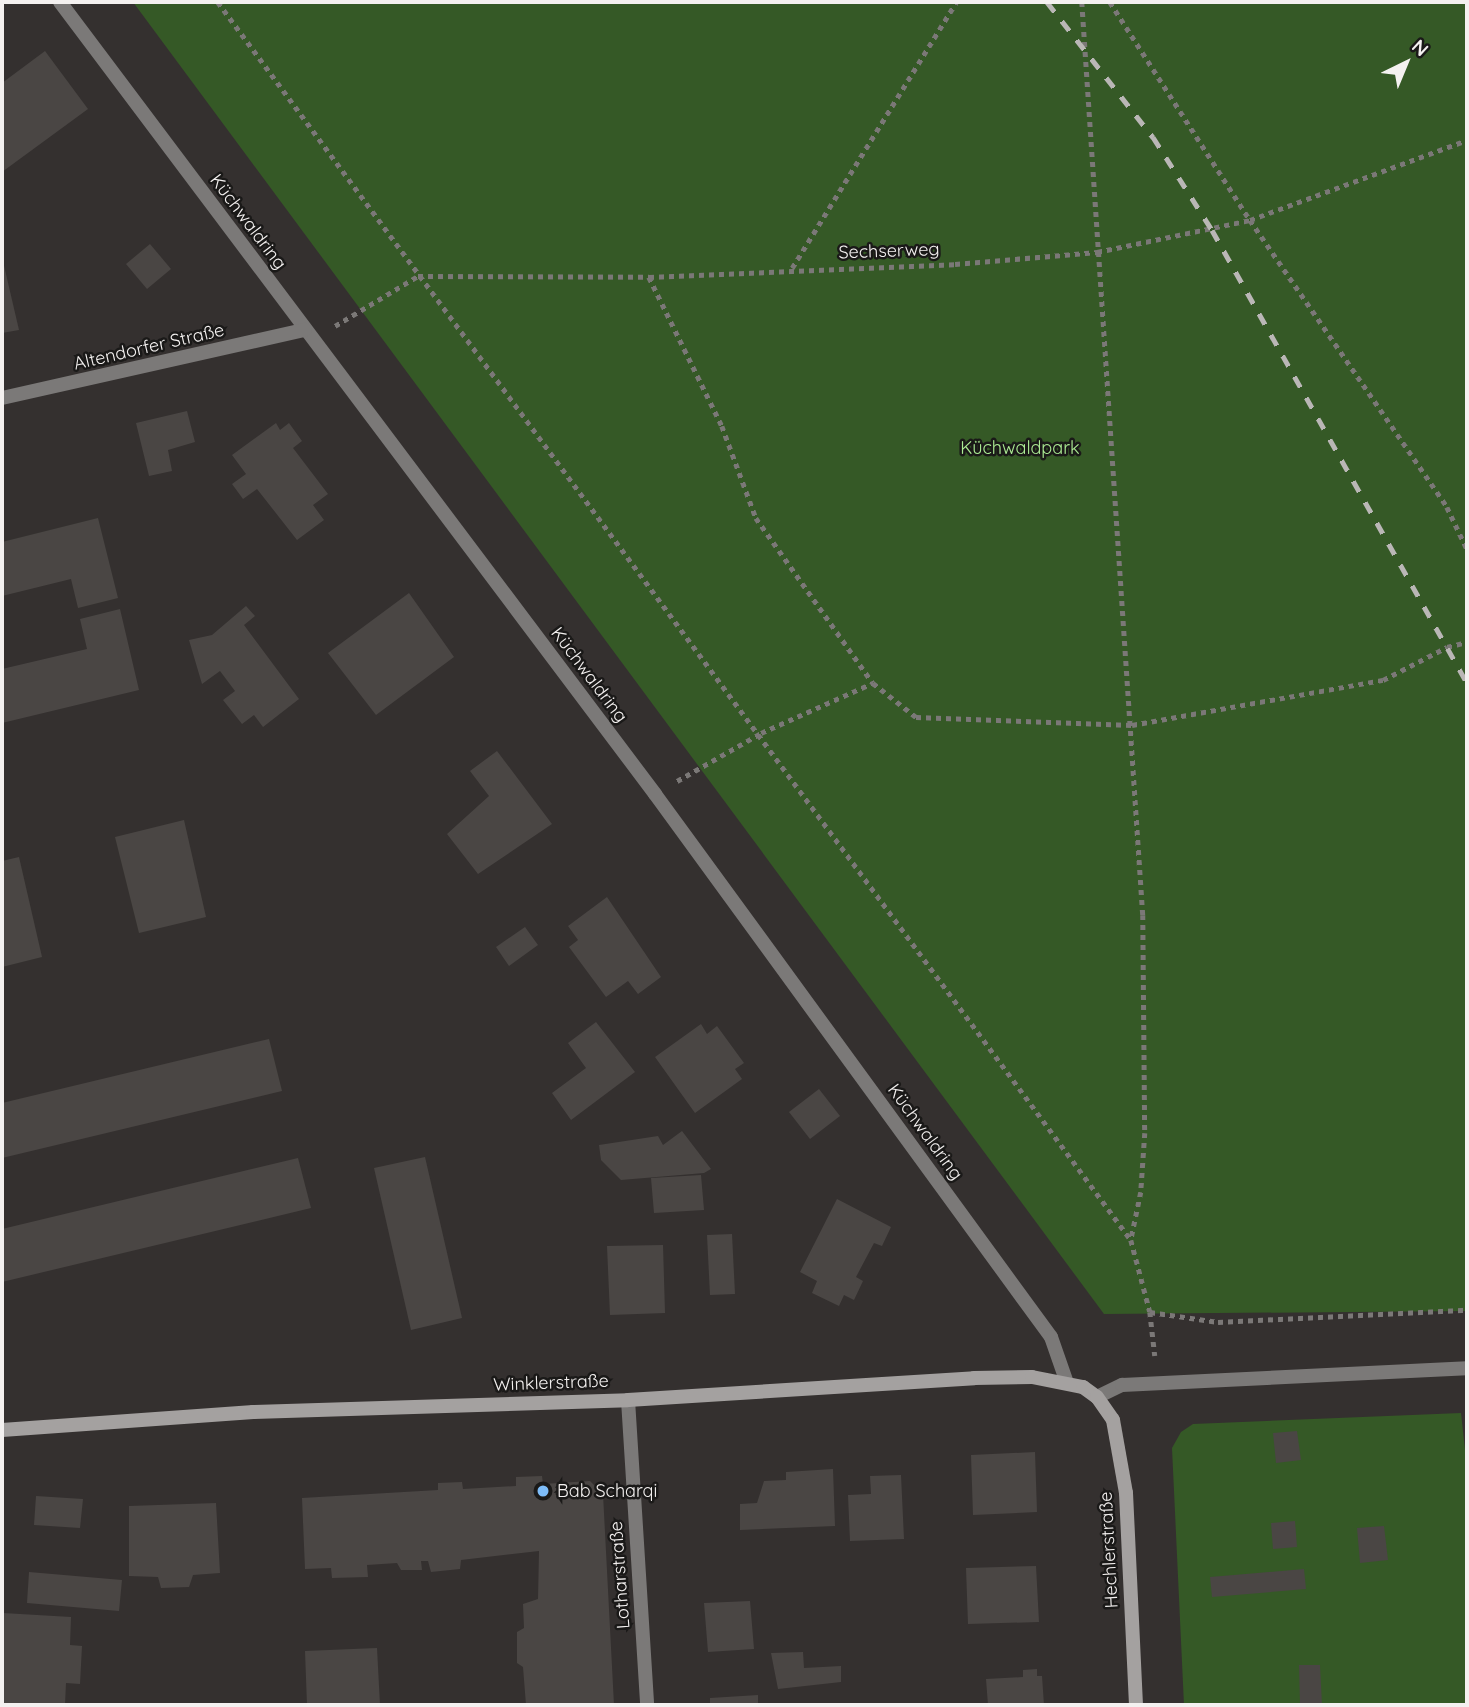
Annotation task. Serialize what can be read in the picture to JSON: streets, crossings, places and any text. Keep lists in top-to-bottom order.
{
  "streets": {
    "main road": ["Winklerstraße", "Hechlerstraße"],
    "street": ["Küchwaldring", "Altendorfer Straße", "Lotharstraße"],
    "path": ["Sechserweg"]
  },
  "crossings": [
    ["Küchwaldring", "Altendorfer Straße"],
    ["Küchwaldring", "Winklerstraße"],
    ["Winklerstraße", "Hechlerstraße"],
    ["Winklerstraße", "Lotharstraße"]
  ],
  "parks": ["Küchwaldpark"],
  "places": ["Bab Scharqi"],
  "north": "top right"
}
